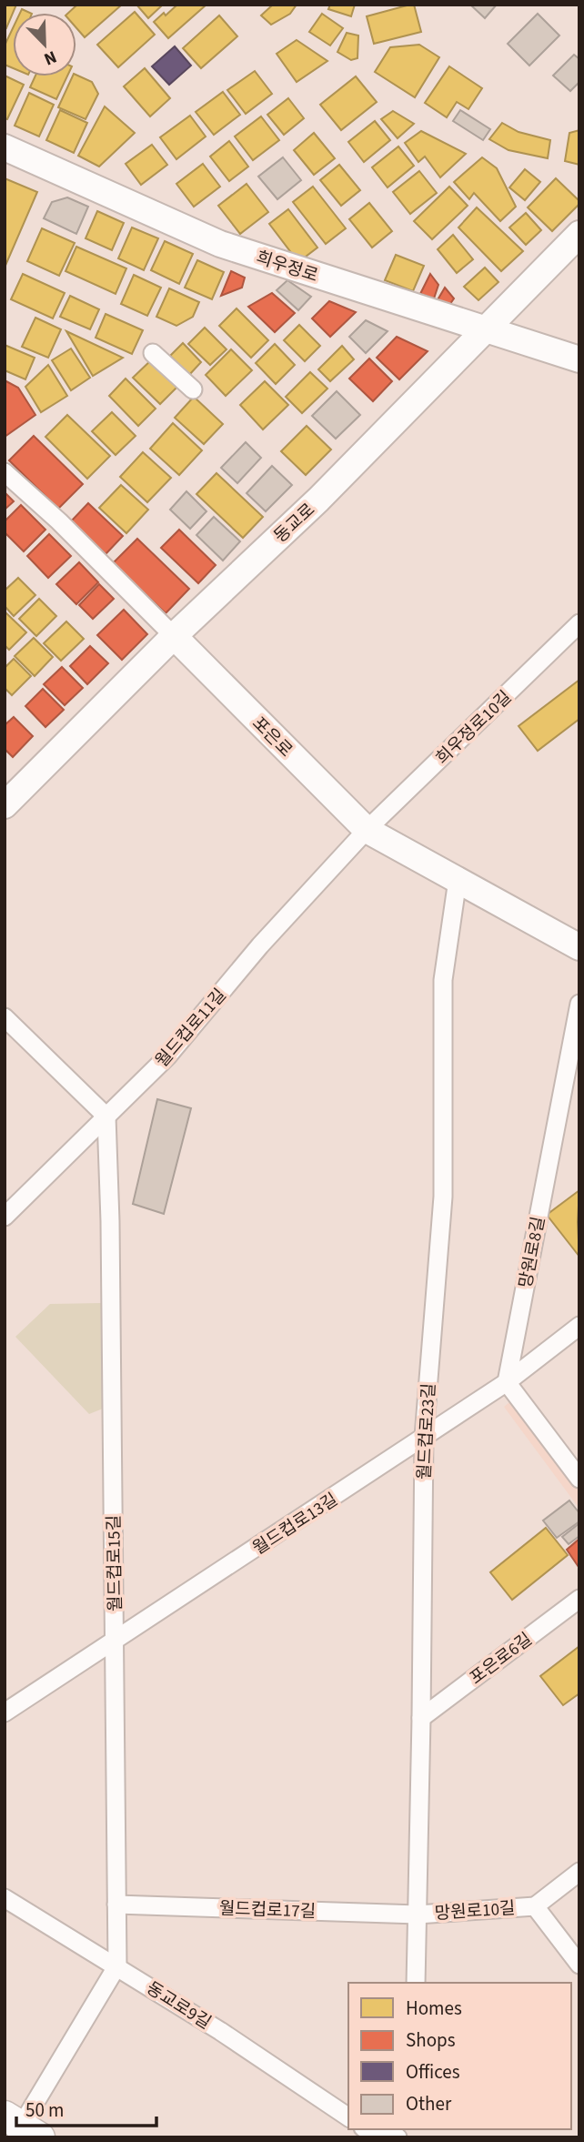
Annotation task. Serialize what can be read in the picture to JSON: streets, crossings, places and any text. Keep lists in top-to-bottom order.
{
  "streets": {
    "street": [
      "희우정로",
      "동교로",
      "희우정로10길",
      "포은로",
      "월드컵로11길",
      "망원로8길",
      "월드컵로23길",
      "월드컵로13길",
      "월드컵로15길",
      "포은로6길",
      "월드컵로17길",
      "망원로10길",
      "동교로9길"
    ]
  },
  "crossings": [
    ["희우정로", "동교로"],
    ["동교로", "포은로"],
    ["희우정로10길", "포은로"],
    ["희우정로10길", "월드컵로11길"],
    ["포은로", "월드컵로11길"],
    ["포은로", "월드컵로23길"],
    ["월드컵로11길", "월드컵로15길"],
    ["망원로8길", "월드컵로13길"],
    ["월드컵로23길", "월드컵로13길"],
    ["월드컵로23길", "포은로6길"],
    ["월드컵로23길", "월드컵로17길"],
    ["월드컵로23길", "망원로10길"],
    ["월드컵로13길", "월드컵로15길"],
    ["월드컵로15길", "월드컵로17길"],
    ["월드컵로15길", "동교로9길"],
    ["월드컵로17길", "망원로10길"]
  ],
  "legend": [
    "Homes",
    "Shops",
    "Offices",
    "Other"
  ],
  "scale_bar": "50 m",
  "north": "bottom right"
}
